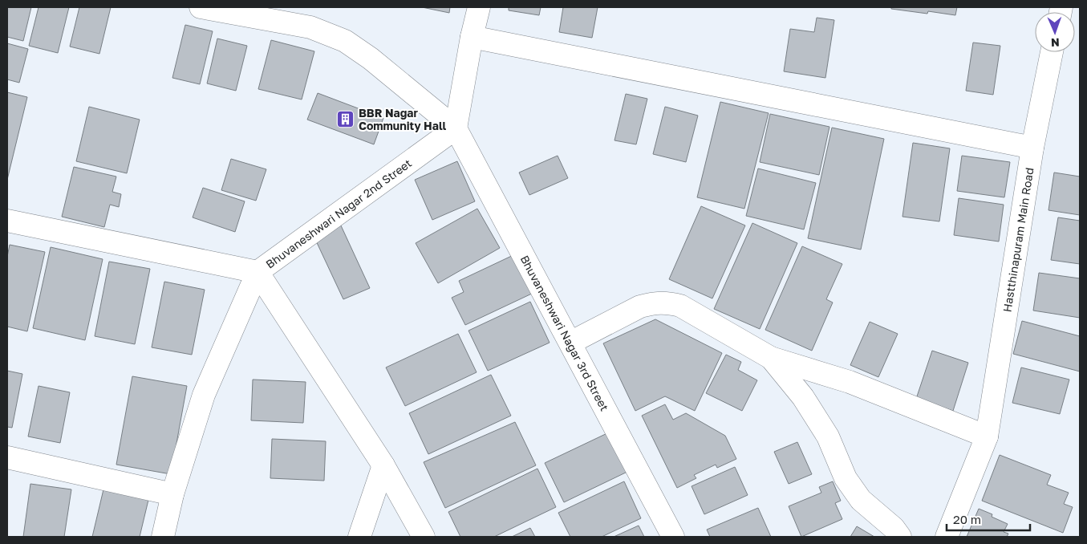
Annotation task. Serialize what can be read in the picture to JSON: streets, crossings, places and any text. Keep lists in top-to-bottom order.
{
  "streets": {
    "street": ["Bhuvaneshwari Nagar 2nd Street", "Hastthinapuram Main Road", "Bhuvaneshwari Nagar 3rd Street"]
  },
  "crossings": [
    ["Bhuvaneshwari Nagar 2nd Street", "Bhuvaneshwari Nagar 3rd Street"]
  ],
  "places": {
    "building": ["BBR Nagar Community Hall"]
  },
  "scale_bar": "20 m",
  "north": "bottom"
}
